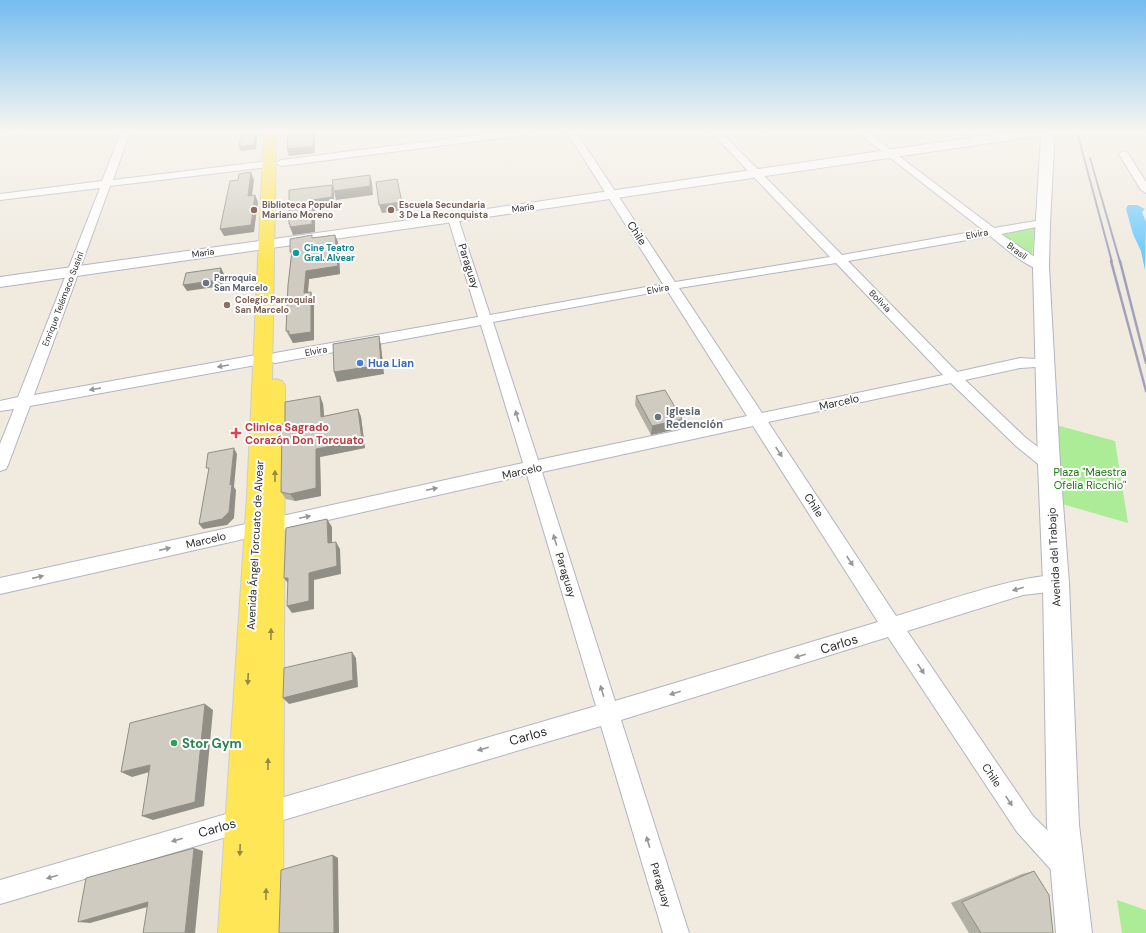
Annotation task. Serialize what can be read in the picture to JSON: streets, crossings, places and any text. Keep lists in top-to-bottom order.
{
  "streets": {
    "main road": ["Avenida Ángel Torcuato de Alvear"],
    "street": [
      "María",
      "Chile",
      "Elvira",
      "Brasil",
      "Paraguay",
      "Enrique Telémaco Susini",
      "Bolivia",
      "Marcelo",
      "Avenida del Trabajo",
      "Carlos"
    ]
  },
  "crossings": [
    ["María", "Chile"],
    ["María", "Paraguay"],
    ["María", "Enrique Telémaco Susini"],
    ["María", "Avenida Ángel Torcuato de Alvear"],
    ["Chile", "Elvira"],
    ["Chile", "Marcelo"],
    ["Chile", "Avenida del Trabajo"],
    ["Chile", "Carlos"],
    ["Elvira", "Brasil"],
    ["Elvira", "Paraguay"],
    ["Elvira", "Enrique Telémaco Susini"],
    ["Elvira", "Bolivia"],
    ["Elvira", "Avenida Ángel Torcuato de Alvear"],
    ["Elvira", "Avenida del Trabajo"],
    ["Brasil", "Avenida del Trabajo"],
    ["Paraguay", "Marcelo"],
    ["Paraguay", "Carlos"],
    ["Bolivia", "Marcelo"],
    ["Bolivia", "Avenida del Trabajo"],
    ["Marcelo", "Avenida Ángel Torcuato de Alvear"],
    ["Marcelo", "Avenida del Trabajo"],
    ["Avenida Ángel Torcuato de Alvear", "Carlos"],
    ["Avenida del Trabajo", "Carlos"]
  ],
  "one_way": [
    "Chile",
    "Paraguay",
    "Marcelo",
    "Carlos"
  ],
  "parks": ["Plaza \"Maestra Ofelia Ricchio\""],
  "places": {
    "other": [
      "Biblioteca Popular Mariano Moreno",
      "Escuela Secundaria 3 De La Reconquista",
      "Cine Teatro Gral. Alvear",
      "Parroquia San Marcelo",
      "Colegio Parroquial San Marcelo",
      "Hua Lian",
      "Iglesia Redención",
      "Stor Gym"
    ],
    "health": ["Clinica Sagrado Corazón Don Torcuato"]
  }
}
